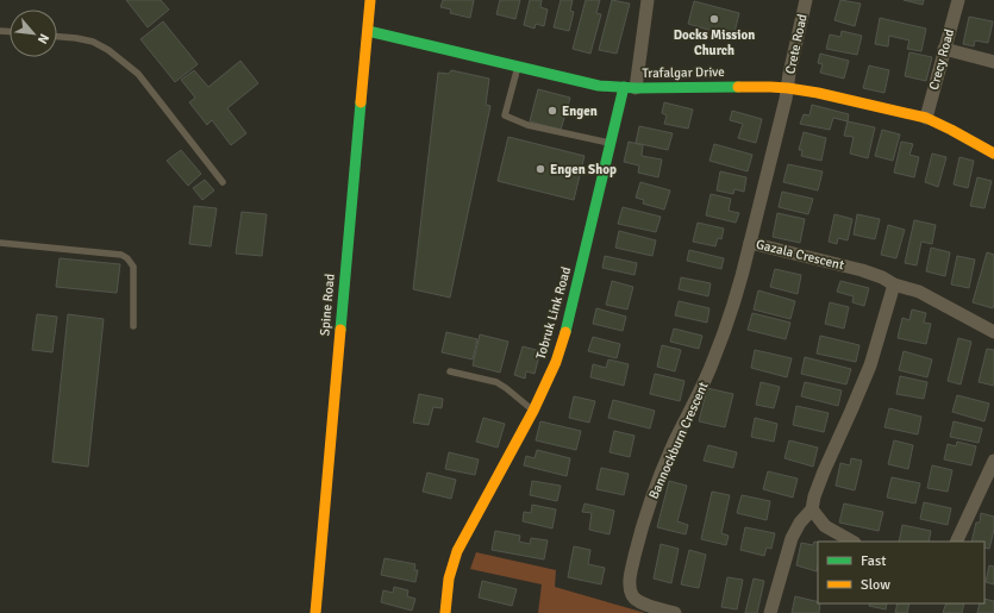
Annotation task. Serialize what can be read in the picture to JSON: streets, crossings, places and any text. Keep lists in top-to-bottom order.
{
  "streets": {
    "street": [
      "Crete Road",
      "Crecy Road",
      "Trafalgar Drive",
      "Gazala Crescent",
      "Spine Road",
      "Tobruk Link Road",
      "Bannockburn Crescent"
    ]
  },
  "crossings": [
    ["Crete Road", "Trafalgar Drive"],
    ["Crete Road", "Gazala Crescent"],
    ["Crecy Road", "Trafalgar Drive"],
    ["Trafalgar Drive", "Gazala Crescent"],
    ["Trafalgar Drive", "Spine Road"],
    ["Trafalgar Drive", "Tobruk Link Road"],
    ["Gazala Crescent", "Bannockburn Crescent"]
  ],
  "places": ["Docks Mission Church", "Engen", "Engen Shop"],
  "legend": ["Fast", "Slow"],
  "north": "bottom right"
}
